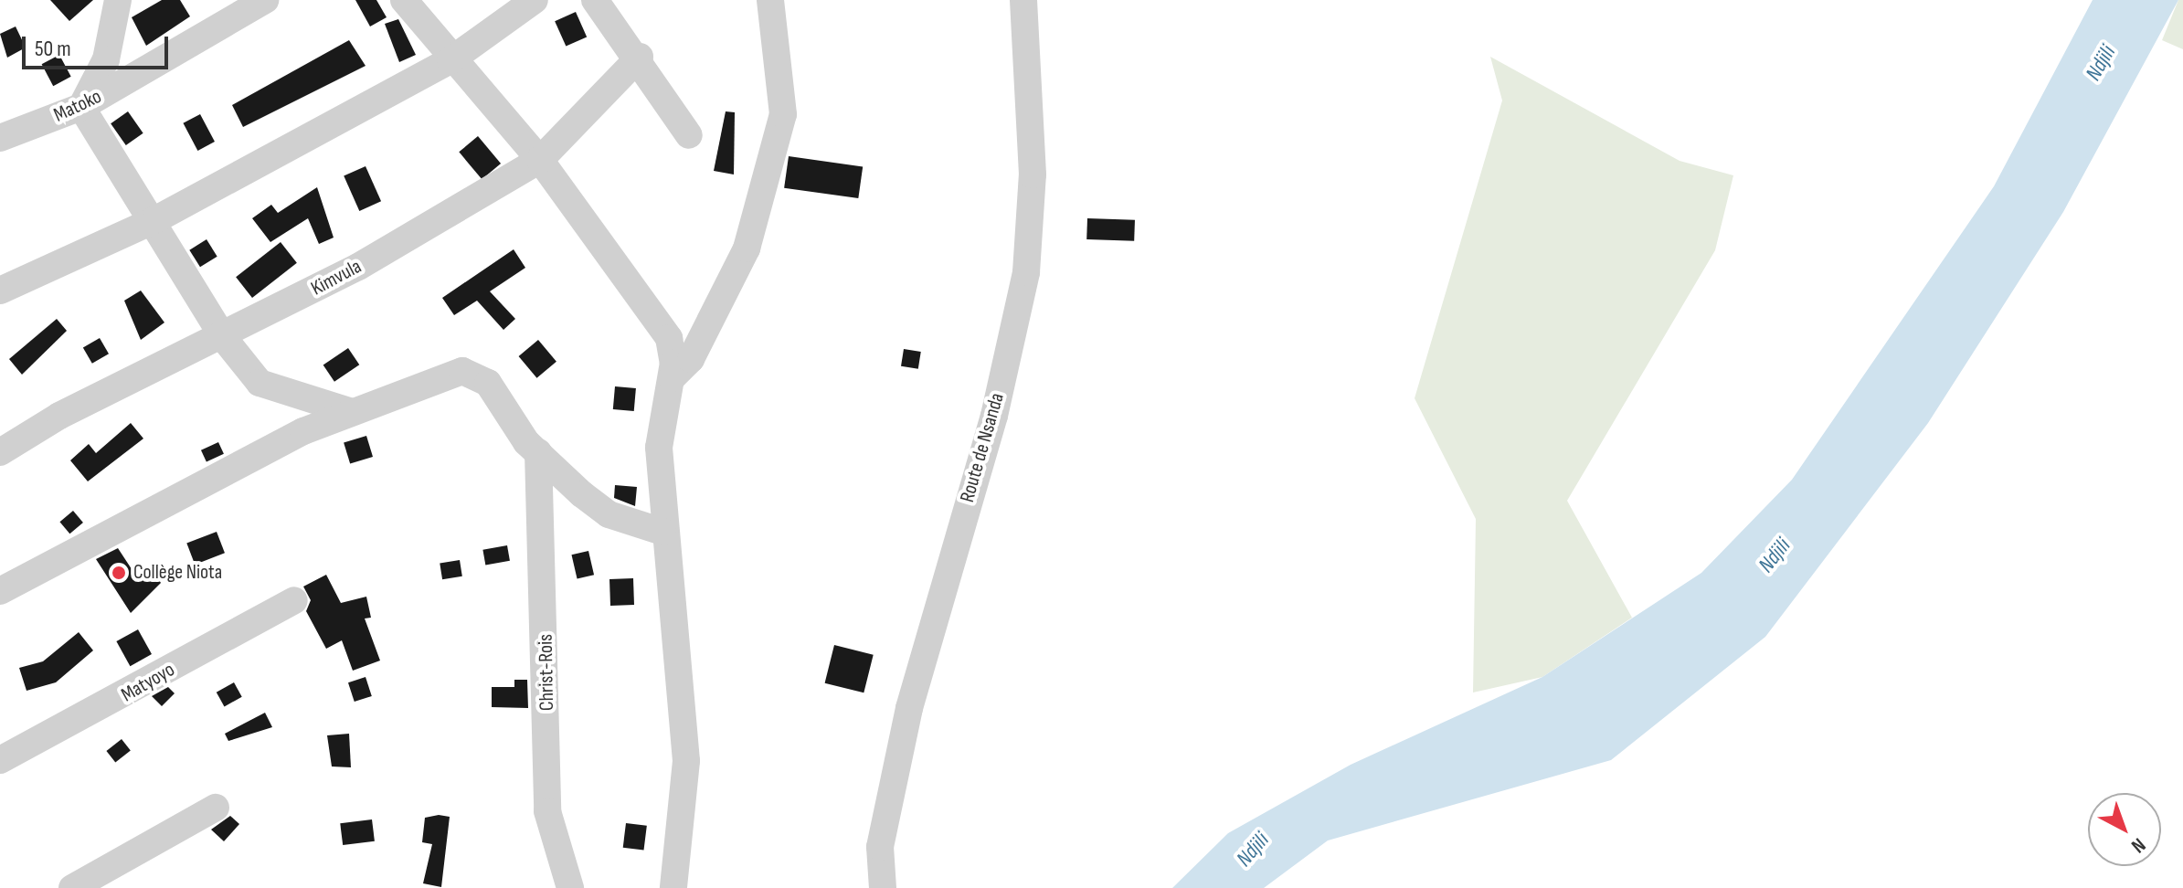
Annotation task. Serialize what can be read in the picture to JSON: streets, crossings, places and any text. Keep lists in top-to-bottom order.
{
  "streets": {
    "street": [
      "Matoko",
      "Kimvula",
      "Route de Nsanda",
      "Christ-Rois",
      "Matyoyo"
    ]
  },
  "water": ["Ndjili"],
  "places": ["Collège Niota"],
  "scale_bar": "50 m",
  "north": "bottom right"
}
